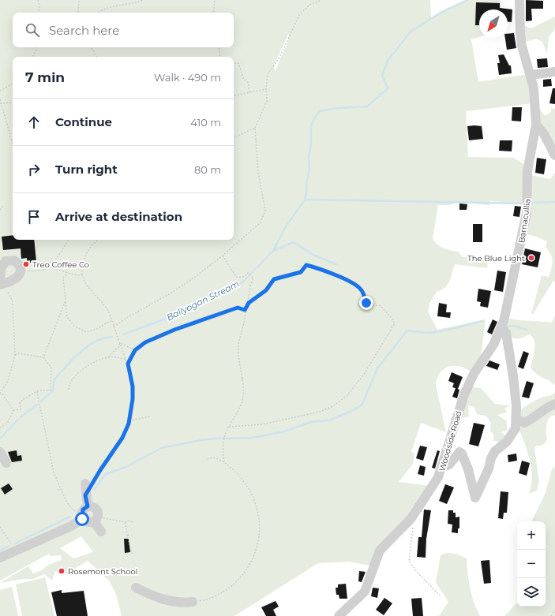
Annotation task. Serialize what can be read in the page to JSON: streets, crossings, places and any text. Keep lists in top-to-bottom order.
{
  "streets": {
    "street": ["Barnacullia", "Woodside Road"]
  },
  "crossings": [
    ["Barnacullia", "Woodside Road"]
  ],
  "water": ["Ballyogan Stream"],
  "places": ["The Blue Light", "Treo Coffee Co", "Rosemont School"],
  "north": "bottom left",
  "page": {
    "search": "Search here",
    "heading": ["7 min", "Walk · 490 m"],
    "list": [
      ["Continue", "410 m"],
      ["Turn right", "80 m"],
      "Arrive at destination"
    ],
    "map_buttons": ["+", "−"]
  }
}
